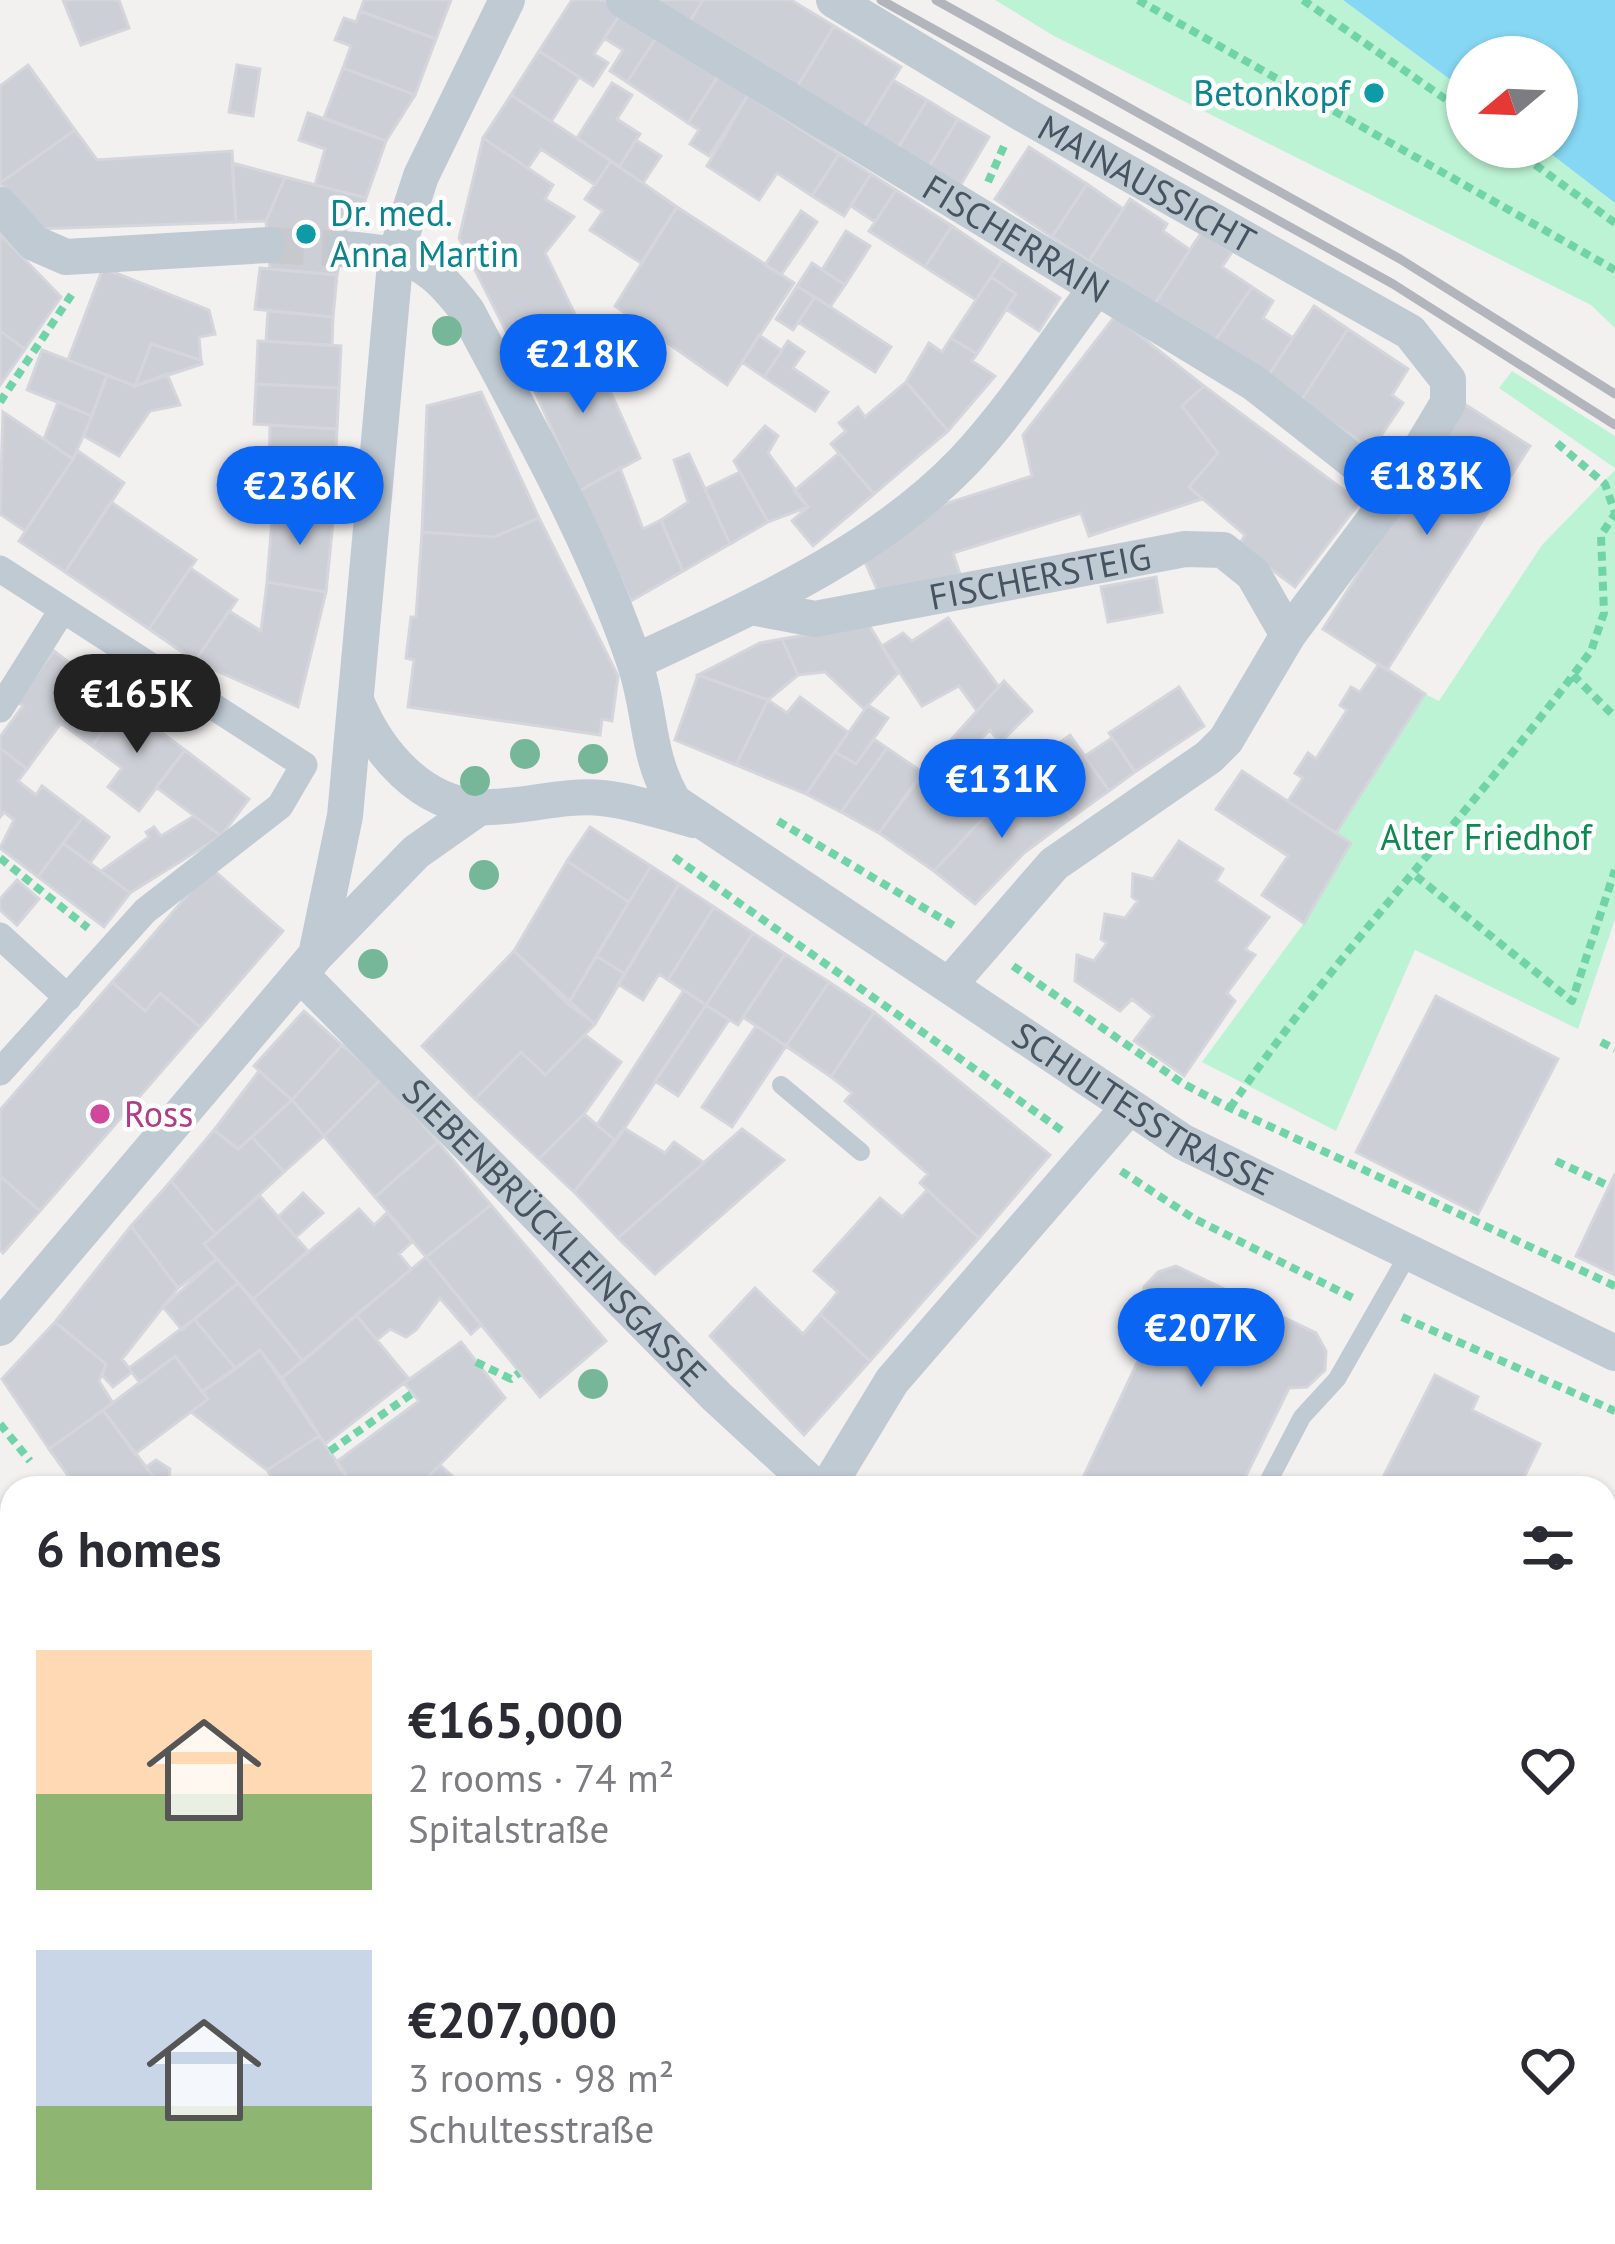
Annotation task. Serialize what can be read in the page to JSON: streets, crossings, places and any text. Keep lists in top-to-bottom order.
{
  "streets": {
    "street": [
      "MAINAUSSICHT",
      "FISCHERRAIN",
      "FISCHERSTEIG",
      "SCHULTESSTRASSE",
      "SIEBENBRÜCKLEINSGASSE"
    ]
  },
  "crossings": [
    ["MAINAUSSICHT", "FISCHERRAIN"]
  ],
  "parks": ["Alter Friedhof"],
  "places": ["Betonkopf", "Dr. med. Anna Martin", "Ross"],
  "north": "left",
  "page": {
    "price": [
      "€218K",
      "€183K",
      "€236K",
      "€165K",
      "€131K",
      "€207K"
    ],
    "heading": "6 homes",
    "list": [
      {
        "name": "€165,000",
        "note": "2 rooms · 74 m² · Spitalstraße"
      },
      {
        "name": "€207,000",
        "note": "3 rooms · 98 m² · Schultesstraße"
      }
    ]
  }
}
